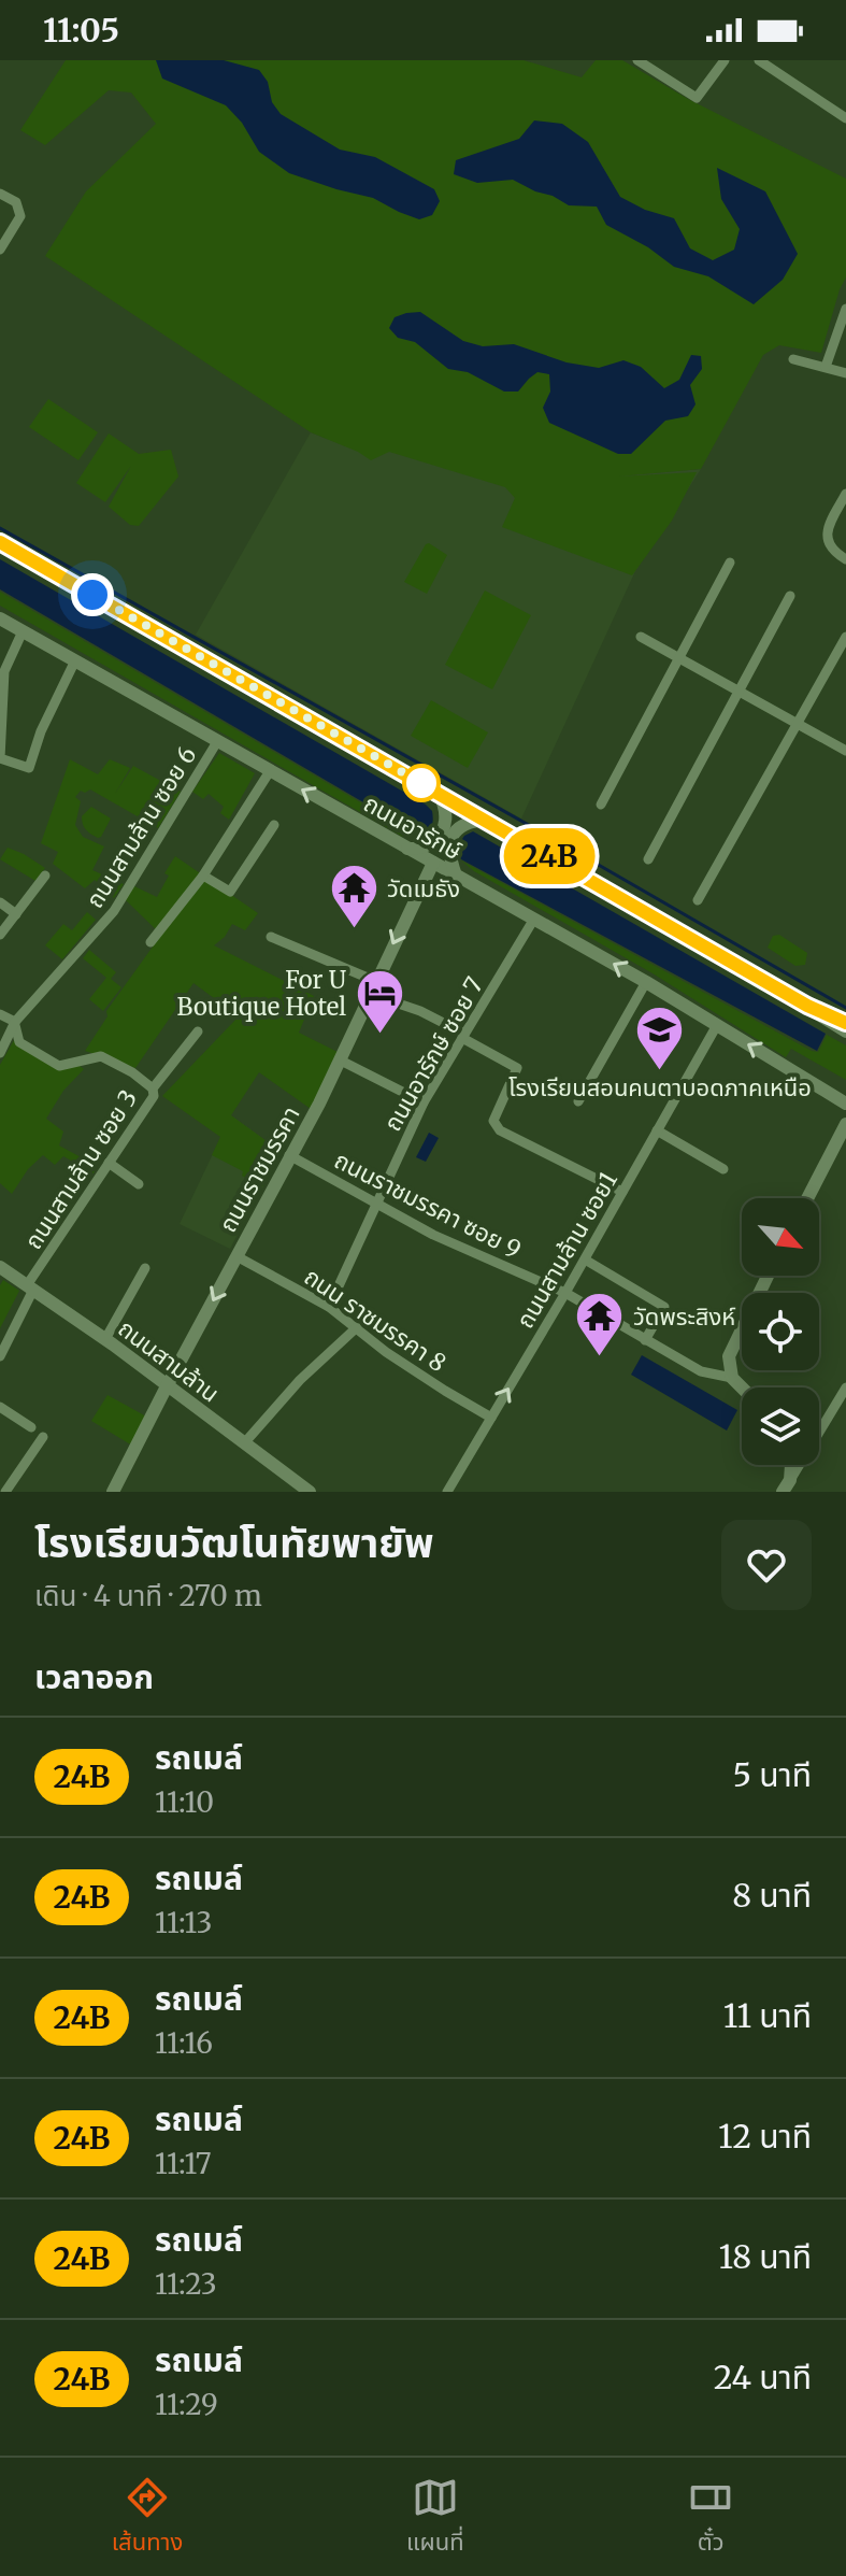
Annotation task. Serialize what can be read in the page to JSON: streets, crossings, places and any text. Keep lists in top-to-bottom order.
{
  "streets": {
    "main road": ["ถนนอารักษ์", "ถนนราชมรรคา", "ถนนสามล้าน"],
    "street": [
      "ถนนสามล้าน ซอย 6",
      "ถนนอารักษ์ ซอย 7",
      "ถนนสามล้าน ซอย 3",
      "ถนนราชมรรคา ซอย 9",
      "ถนนสามล้าน ซอย1",
      "ถนน ราชมรรคา 8"
    ]
  },
  "crossings": [
    ["ถนนสามล้าน ซอย 6", "ถนนอารักษ์"],
    ["ถนนสามล้าน ซอย 6", "ถนนสามล้าน ซอย 3"],
    ["ถนนอารักษ์", "ถนนอารักษ์ ซอย 7"],
    ["ถนนอารักษ์", "ถนนราชมรรคา"],
    ["ถนนอารักษ์", "ถนนสามล้าน ซอย1"],
    ["ถนนอารักษ์ ซอย 7", "ถนนราชมรรคา ซอย 9"],
    ["ถนนอารักษ์ ซอย 7", "ถนน ราชมรรคา 8"],
    ["ถนนสามล้าน ซอย 3", "ถนนสามล้าน"],
    ["ถนนราชมรรคา", "ถนนราชมรรคา ซอย 9"],
    ["ถนนราชมรรคา", "ถนน ราชมรรคา 8"],
    ["ถนนราชมรรคา", "ถนนสามล้าน"],
    ["ถนนราชมรรคา ซอย 9", "ถนนสามล้าน ซอย1"],
    ["ถนนสามล้าน ซอย1", "ถนน ราชมรรคา 8"]
  ],
  "one_way": ["ถนนราชมรรคา"],
  "places": {
    "temple": ["วัดเมธัง", "วัดพระสิงห์"],
    "hotel": ["For U Boutique Hotel"],
    "school or university": ["โรงเรียนสอนคนตาบอดภาคเหนือ"]
  },
  "lines": ["bus line 24B"],
  "north": "bottom right",
  "page": {
    "status": "11:05",
    "on_map": "24B",
    "heading": [
      ["โรงเรียนวัฒโนทัยพายัพ", "เดิน · 4 นาที · 270 m"],
      "เวลาออก"
    ],
    "list": [
      {
        "mark": "24B",
        "name": "รถเมล์",
        "note": "11:10",
        "value": "5 นาที"
      },
      {
        "mark": "24B",
        "name": "รถเมล์",
        "note": "11:13",
        "value": "8 นาที"
      },
      {
        "mark": "24B",
        "name": "รถเมล์",
        "note": "11:16",
        "value": "11 นาที"
      },
      {
        "mark": "24B",
        "name": "รถเมล์",
        "note": "11:17",
        "value": "12 นาที"
      },
      {
        "mark": "24B",
        "name": "รถเมล์",
        "note": "11:23",
        "value": "18 นาที"
      },
      {
        "mark": "24B",
        "name": "รถเมล์",
        "note": "11:29",
        "value": "24 นาที"
      }
    ],
    "tabs": ["เส้นทาง", "แผนที่", "ตั๋ว"]
  }
}
